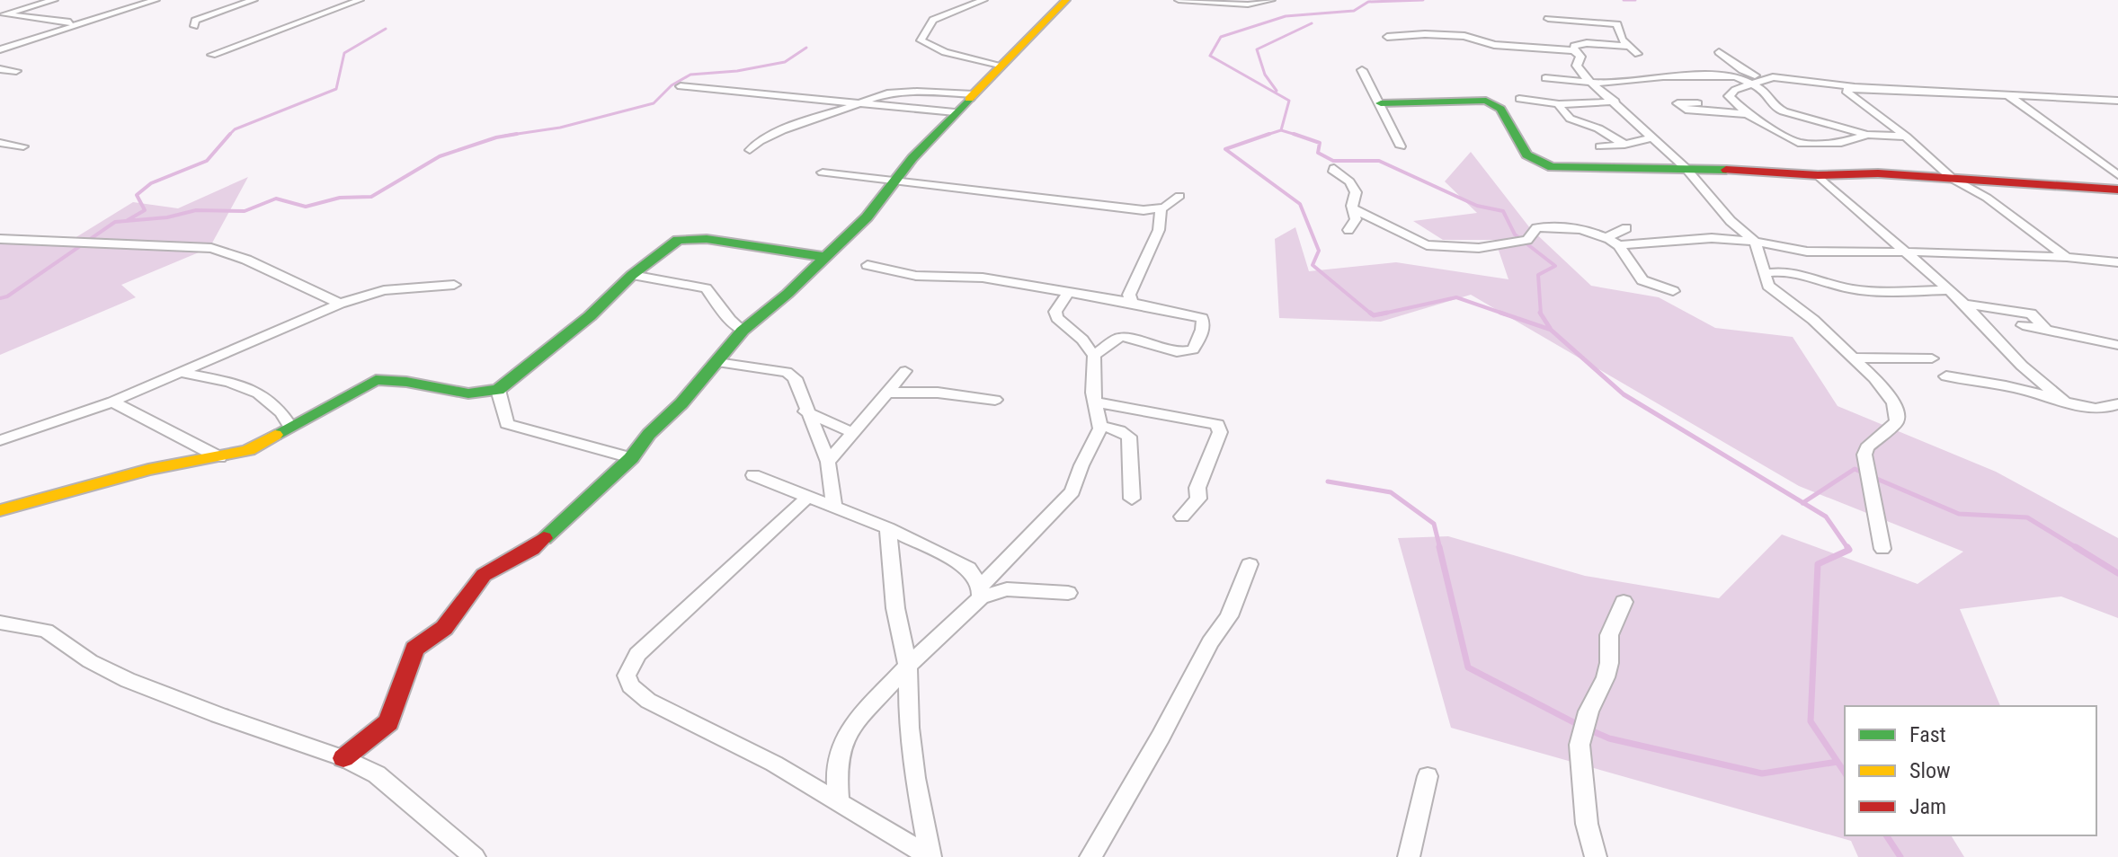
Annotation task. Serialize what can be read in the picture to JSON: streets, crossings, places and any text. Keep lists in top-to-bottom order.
{
  "legend": ["Fast", "Slow", "Jam"]
}
